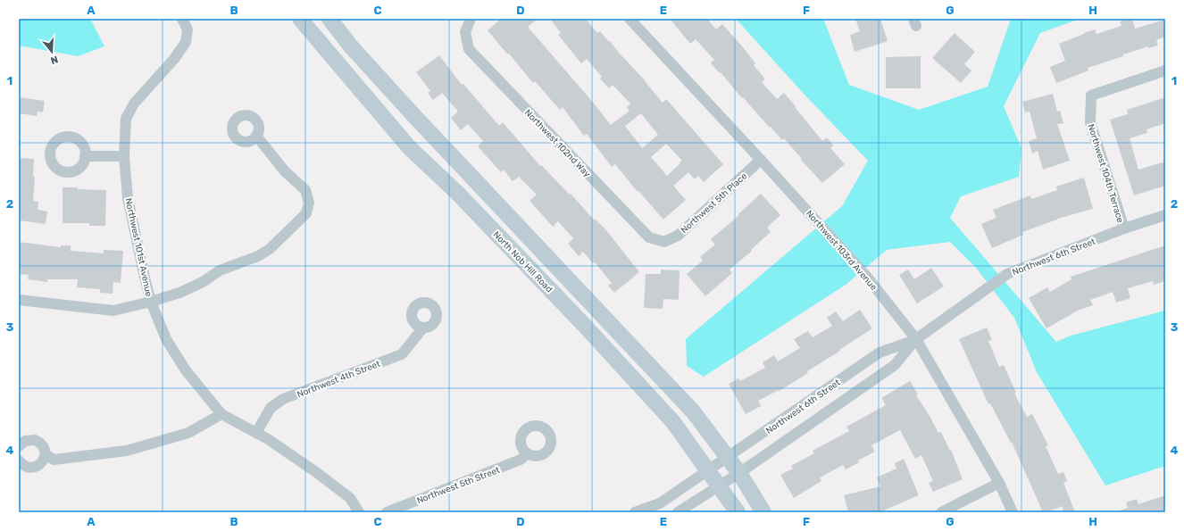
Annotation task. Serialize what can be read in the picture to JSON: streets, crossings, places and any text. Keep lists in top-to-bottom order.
{
  "streets": {
    "main road": ["North Nob Hill Road"],
    "street": [
      "Northwest 102nd Way",
      "Northwest 104th Terrace",
      "Northwest 5th Place",
      "Northwest 101st Avenue",
      "Northwest 103rd Avenue",
      "Northwest 6th Street",
      "Northwest 4th Street",
      "Northwest 5th Street"
    ]
  },
  "crossings": [
    ["Northwest 102nd Way", "Northwest 5th Place"],
    ["Northwest 104th Terrace", "Northwest 6th Street"],
    ["Northwest 5th Place", "Northwest 103rd Avenue"],
    ["Northwest 101st Avenue", "Northwest 4th Street"],
    ["Northwest 103rd Avenue", "Northwest 6th Street"],
    ["Northwest 6th Street", "North Nob Hill Road"]
  ],
  "north": "bottom",
  "grid": {
    "columns": [
      "A",
      "B",
      "C",
      "D",
      "E",
      "F",
      "G",
      "H"
    ],
    "rows": [
      "1",
      "2",
      "3",
      "4"
    ]
  }
}
